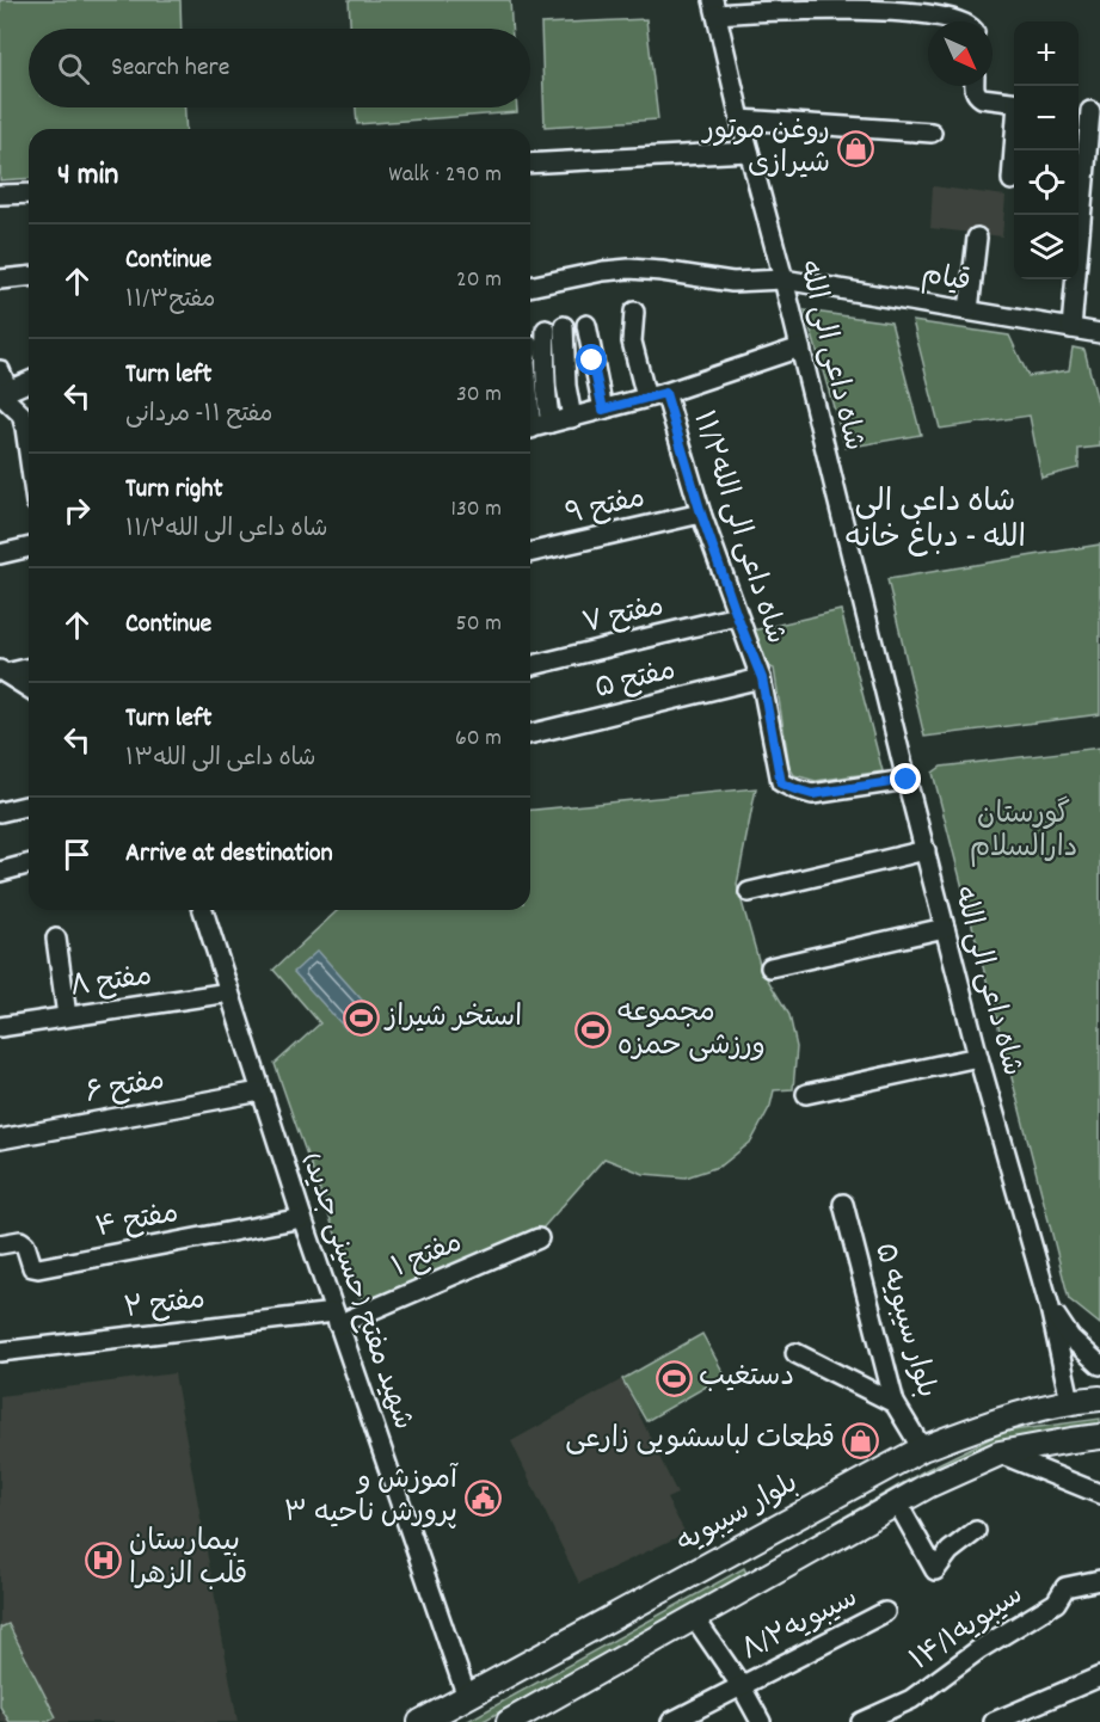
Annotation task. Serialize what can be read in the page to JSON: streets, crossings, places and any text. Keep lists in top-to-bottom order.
{
  "streets": {
    "main road": ["بلوار سیبویه"],
    "street": [
      "قیام",
      "شاه داعی الی الله",
      "مفتح ۹",
      "۱۱/۲شاه داعی الی الله",
      "مفتح ۷",
      "مفتح ۵",
      "مفتح ۸",
      "مفتح ۶",
      "مفتح ۴",
      "مفتح ۱",
      "شهید مفتح (حسینی جدید)",
      "مفتح ۲",
      "بلوار سیبویه ۵",
      "سیبویه۸/۲",
      "سیبویه۱۴/۱"
    ]
  },
  "crossings": [
    ["قیام", "شاه داعی الی الله"],
    ["شاه داعی الی الله", "۱۱/۲شاه داعی الی الله"],
    ["مفتح ۹", "۱۱/۲شاه داعی الی الله"],
    ["۱۱/۲شاه داعی الی الله", "مفتح ۷"],
    ["۱۱/۲شاه داعی الی الله", "مفتح ۵"],
    ["مفتح ۸", "شهید مفتح (حسینی جدید)"],
    ["مفتح ۶", "شهید مفتح (حسینی جدید)"],
    ["مفتح ۴", "شهید مفتح (حسینی جدید)"],
    ["مفتح ۱", "شهید مفتح (حسینی جدید)"],
    ["مفتح ۱", "مفتح ۲"],
    ["شهید مفتح (حسینی جدید)", "مفتح ۲"],
    ["شهید مفتح (حسینی جدید)", "بلوار سیبویه"],
    ["بلوار سیبویه ۵", "بلوار سیبویه"]
  ],
  "districts": ["شاه داعی الی الله - دباغ خانه"],
  "parks": ["گورستان دارالسلام"],
  "places": {
    "shop": ["روغن موتور شیرازی", "قطعات لباسشویی زارعی"],
    "sports": ["استخر شیراز", "مجموعه ورزشی حمزه", "دستغیب"],
    "public building": ["آموزش و پرورش ناحیه ۳"],
    "hospital": ["بیمارستان قلب الزهرا"]
  },
  "north": "bottom right",
  "page": {
    "map_buttons": ["+", "−"],
    "search": "Search here",
    "heading": ["4 min", "Walk · 290 m"],
    "list": [
      ["Continue", "مفتح۱۱/۳", "20 m"],
      ["Turn left", "مفتح ۱۱- مردانی", "30 m"],
      ["Turn right", "۱۱/۲شاه داعی الی الله", "130 m"],
      ["Continue", "50 m"],
      ["Turn left", "شاه داعی الی الله۱۳", "60 m"],
      "Arrive at destination"
    ]
  }
}
